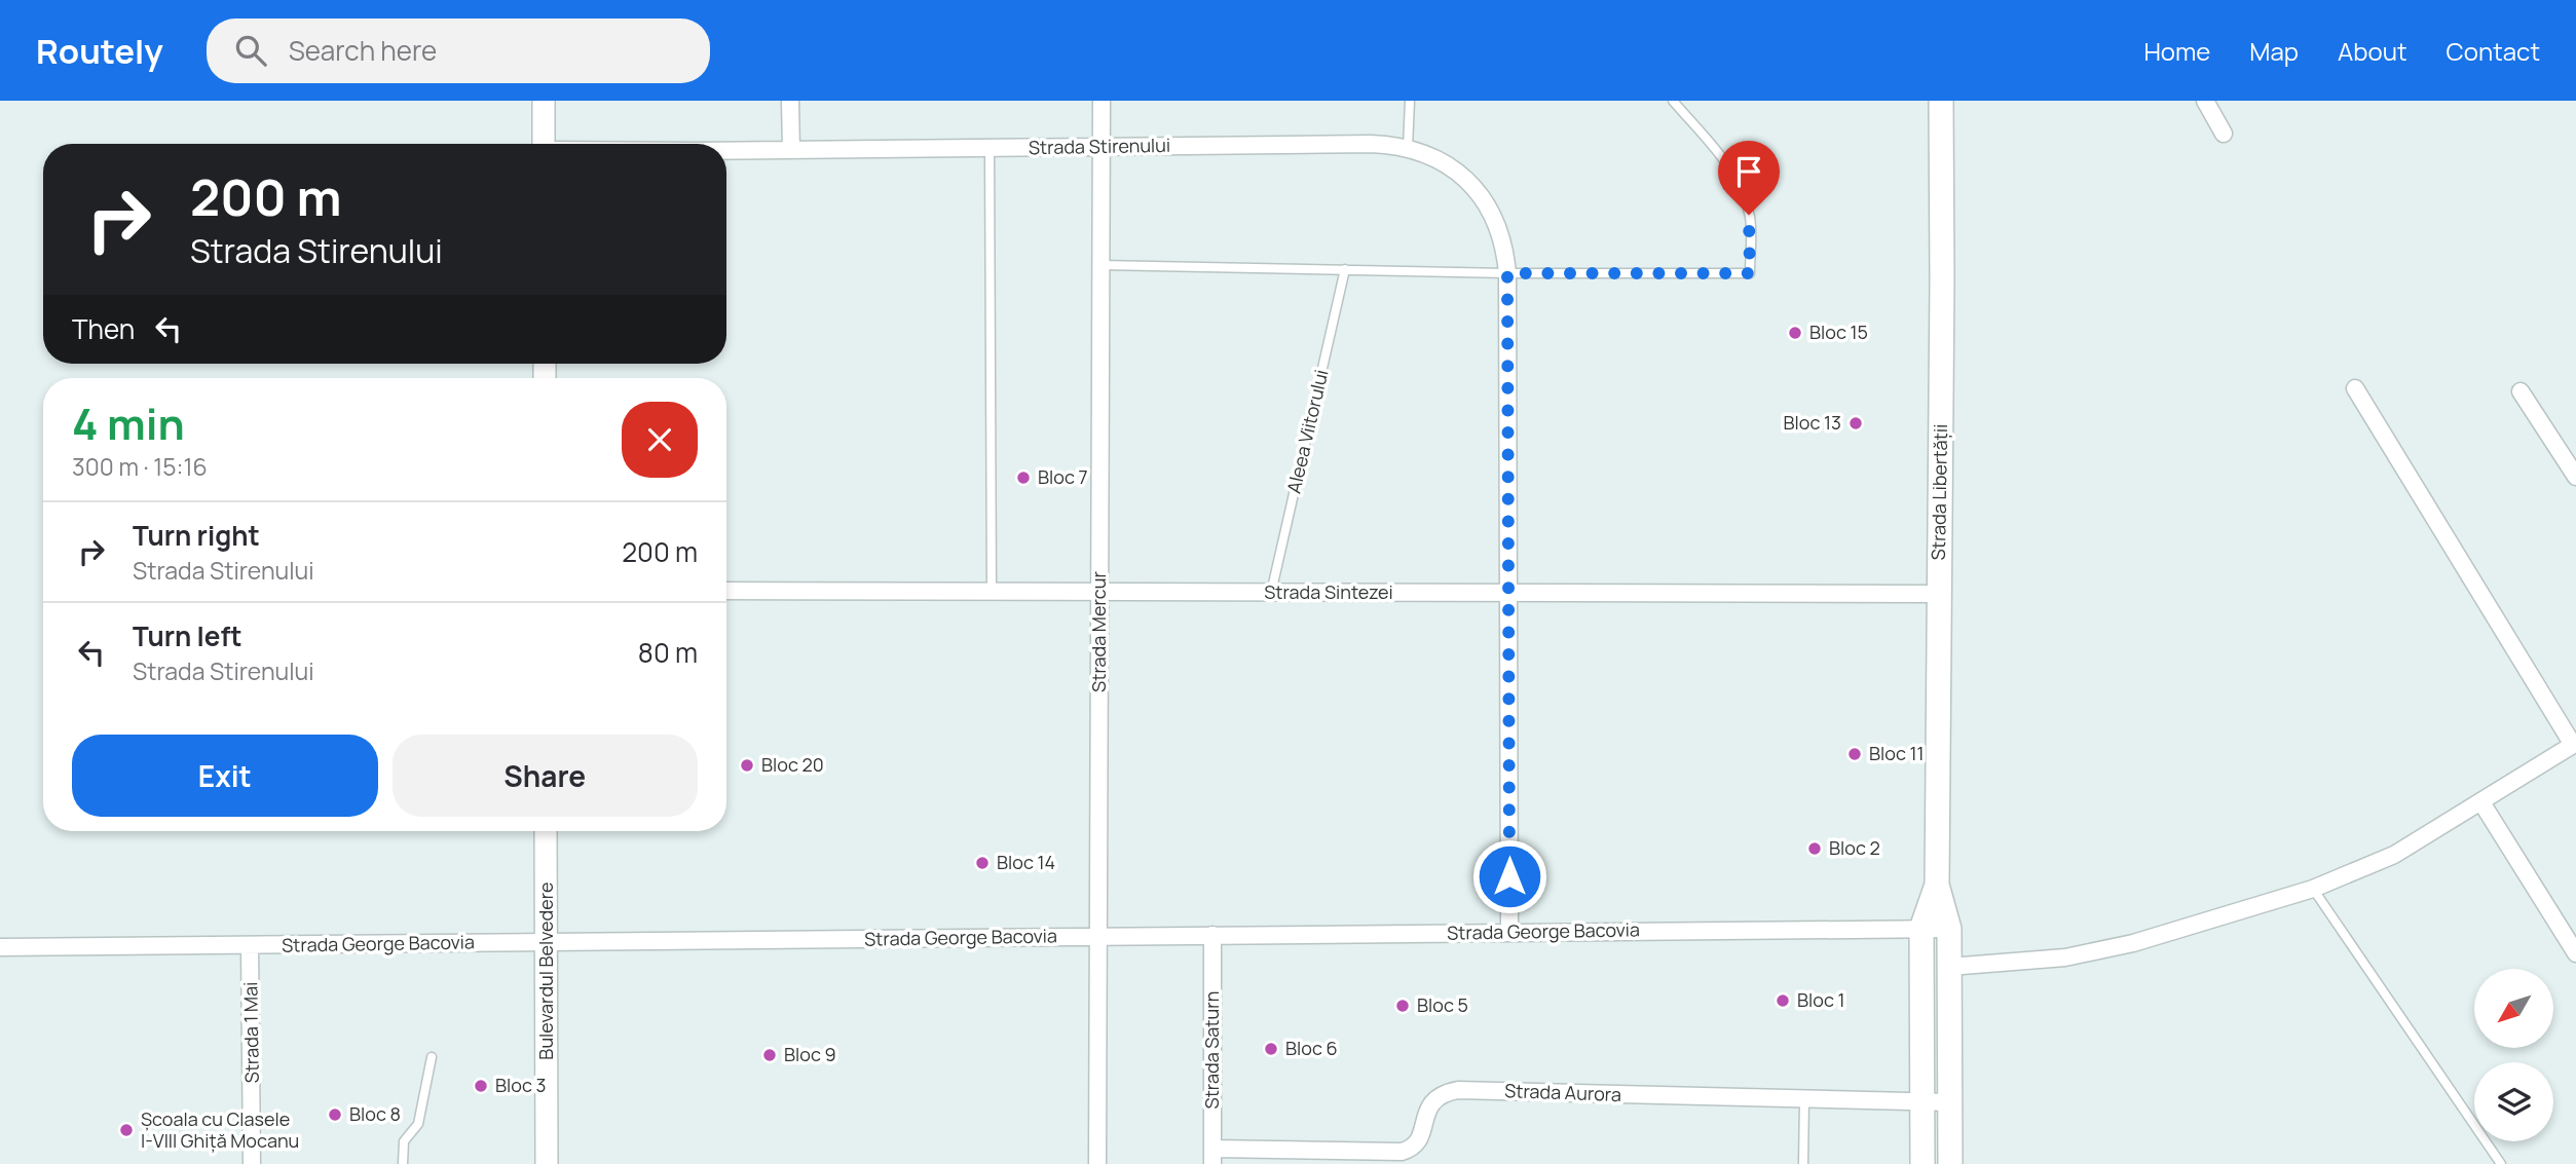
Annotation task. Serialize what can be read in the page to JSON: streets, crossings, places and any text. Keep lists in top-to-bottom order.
{
  "streets": {
    "main road": ["Strada Libertății"],
    "street": [
      "Strada Stirenului",
      "Strada Sintezei",
      "Strada Mercur",
      "Strada George Bacovia",
      "Bulevardul Belvedere",
      "Strada 1 Mai",
      "Strada Saturn",
      "Strada Aurora"
    ],
    "lane": ["Aleea Viitorului"]
  },
  "crossings": [
    ["Strada Stirenului", "Strada Sintezei"],
    ["Strada Stirenului", "Strada Mercur"],
    ["Strada Stirenului", "Strada George Bacovia"],
    ["Aleea Viitorului", "Strada Sintezei"],
    ["Strada Libertății", "Strada Sintezei"],
    ["Strada Libertății", "Strada George Bacovia"],
    ["Strada Libertății", "Strada Aurora"],
    ["Strada Sintezei", "Strada Mercur"],
    ["Strada Mercur", "Strada George Bacovia"],
    ["Strada George Bacovia", "Bulevardul Belvedere"],
    ["Strada George Bacovia", "Strada 1 Mai"],
    ["Strada George Bacovia", "Strada Saturn"],
    ["Strada Saturn", "Strada Aurora"]
  ],
  "places": [
    "Bloc 15",
    "Bloc 13",
    "Bloc 7",
    "Bloc 11",
    "Bloc 20",
    "Bloc 2",
    "Bloc 14",
    "Bloc 1",
    "Bloc 5",
    "Bloc 6",
    "Bloc 9",
    "Bloc 3",
    "Bloc 8",
    "Școala cu Clasele I-VIII Ghiță Mocanu"
  ],
  "north": "bottom left",
  "page": {
    "header": "Routely",
    "search": "Search here",
    "nav": [
      "Home",
      "Map",
      "About",
      "Contact"
    ],
    "turn": ["200 m", "Strada Stirenului"],
    "then": "Then",
    "heading": ["4 min", "300 m · 15:16"],
    "list": [
      {
        "name": "Turn right",
        "note": "Strada Stirenului",
        "value": "200 m"
      },
      {
        "name": "Turn left",
        "note": "Strada Stirenului",
        "value": "80 m"
      }
    ],
    "buttons": ["Exit", "Share"]
  }
}
